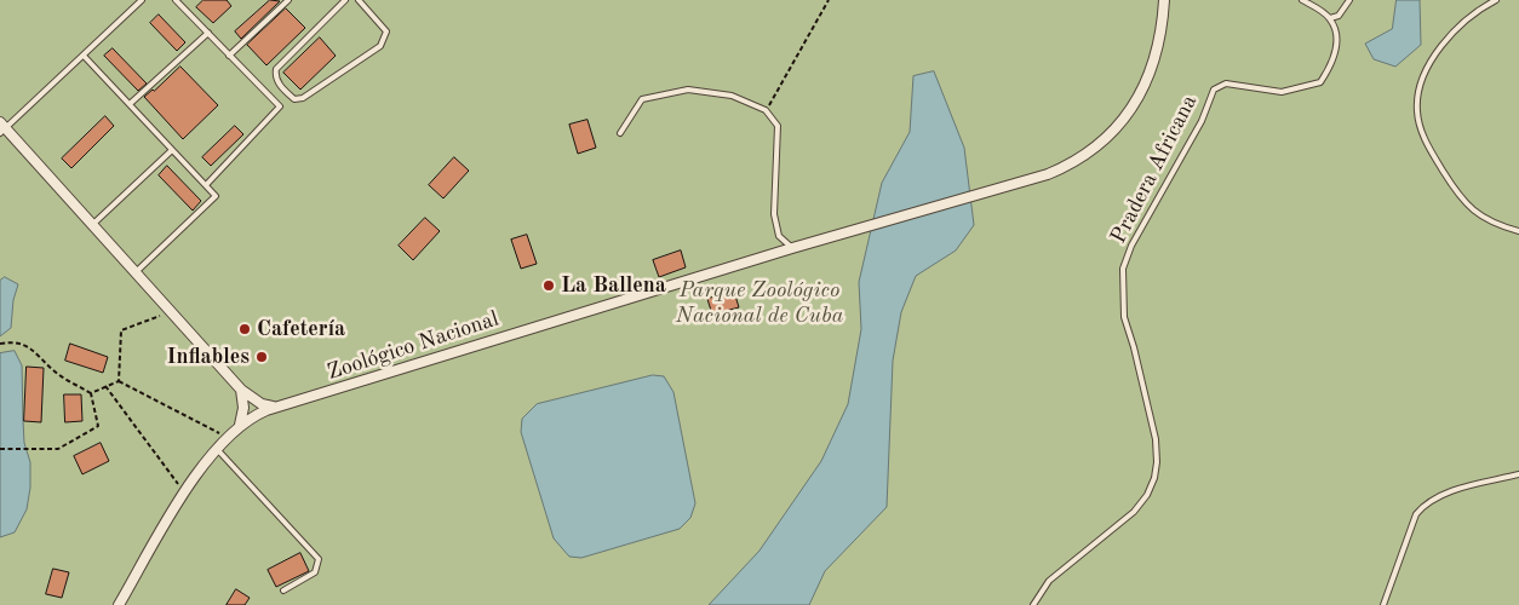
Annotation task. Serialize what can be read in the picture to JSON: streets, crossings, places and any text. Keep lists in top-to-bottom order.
{
  "streets": {
    "street": ["Zoológico Nacional"],
    "lane": ["Pradera Africana"]
  },
  "parks": ["Parque Zoológico Nacional de Cuba"],
  "places": ["La Ballena", "Cafetería", "Inflables"]
}
